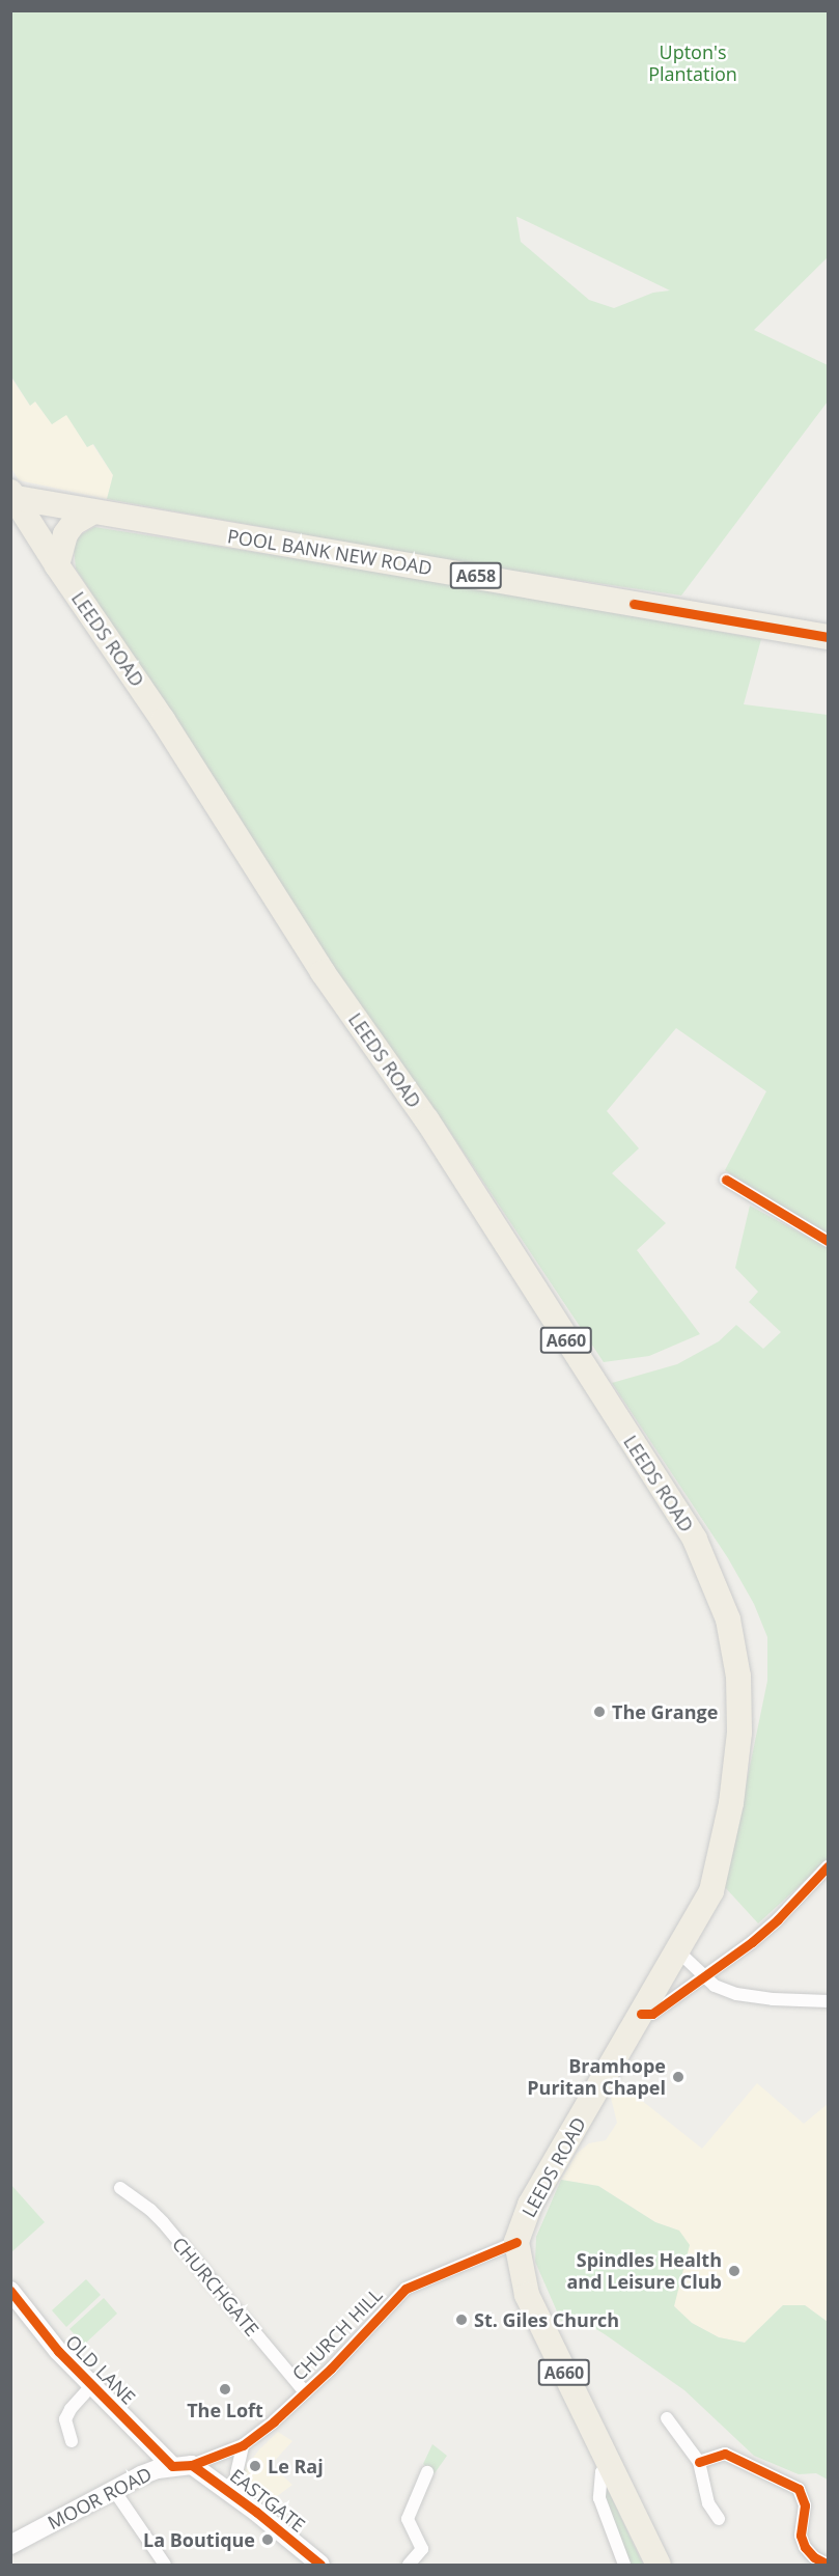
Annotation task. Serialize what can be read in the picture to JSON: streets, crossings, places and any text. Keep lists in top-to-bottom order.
{
  "streets": {
    "highway": [
      "POOL BANK NEW ROAD",
      "A658",
      "LEEDS ROAD",
      "A660"
    ],
    "street": [
      "CHURCHGATE",
      "CHURCH HILL",
      "OLD LANE",
      "MOOR ROAD",
      "EASTGATE"
    ]
  },
  "crossings": [
    ["POOL BANK NEW ROAD", "LEEDS ROAD"],
    ["LEEDS ROAD", "CHURCH HILL"],
    ["CHURCHGATE", "CHURCH HILL"],
    ["CHURCH HILL", "MOOR ROAD"],
    ["CHURCH HILL", "EASTGATE"],
    ["OLD LANE", "MOOR ROAD"],
    ["MOOR ROAD", "EASTGATE"]
  ],
  "parks": ["Upton's Plantation"],
  "places": [
    "The Grange",
    "Bramhope Puritan Chapel",
    "Spindles Health and Leisure Club",
    "St. Giles Church",
    "The Loft",
    "Le Raj",
    "La Boutique"
  ]
}
